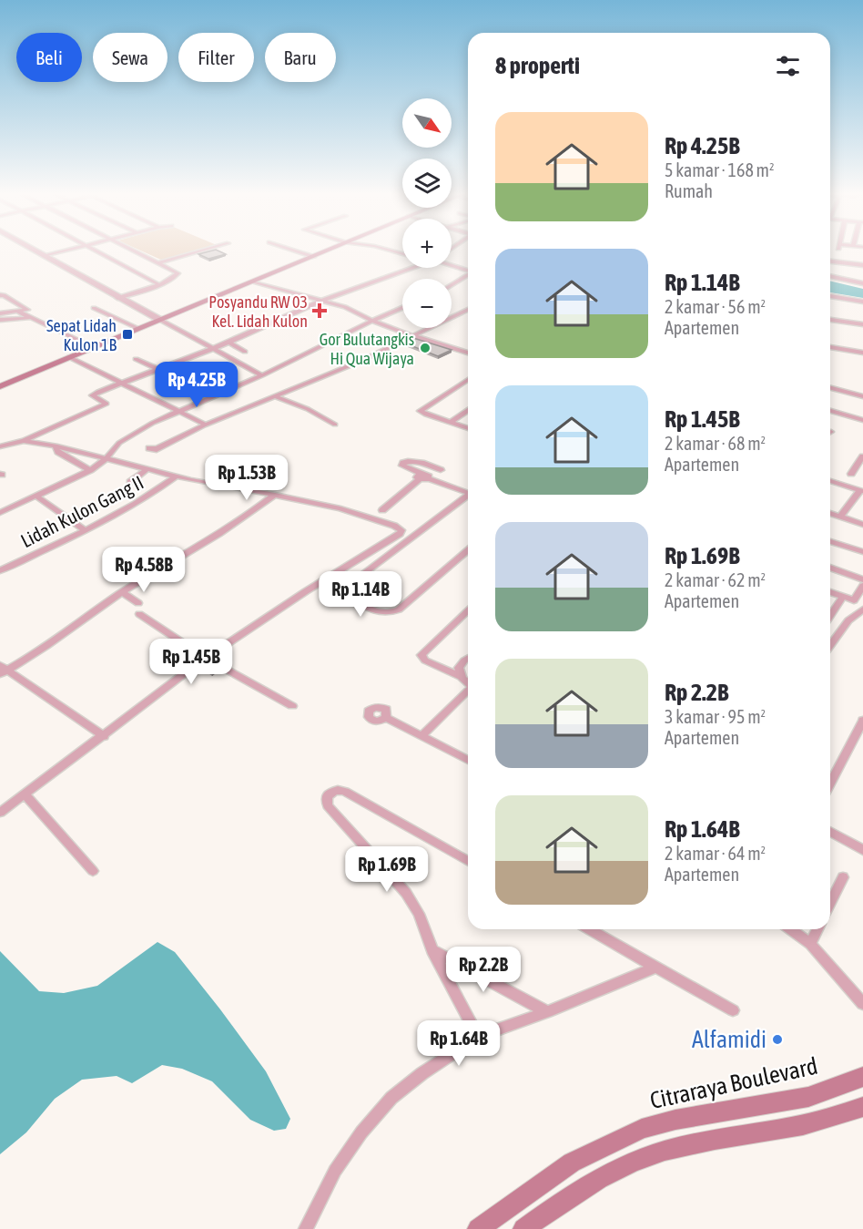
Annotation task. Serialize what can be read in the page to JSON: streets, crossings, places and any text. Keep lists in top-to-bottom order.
{
  "streets": {
    "main road": ["Citraraya Boulevard"],
    "street": ["Lidah Kulon Gang II"]
  },
  "places": {
    "health": ["Posyandu RW 03 Kel. Lidah Kulon"],
    "transit": ["Sepat Lidah Kulon 1B"],
    "other": ["Gor Bulutangkis Hi Qua Wijaya", "Alfamidi"]
  },
  "north": "bottom right",
  "page": {
    "chip": [
      "Beli",
      "Sewa",
      "Filter",
      "Baru"
    ],
    "heading": "8 properti",
    "map_buttons": ["+", "−"],
    "list": [
      {
        "name": "Rp 4.25B",
        "note": "5 kamar · 168 m² · Rumah"
      },
      {
        "name": "Rp 1.14B",
        "note": "2 kamar · 56 m² · Apartemen"
      },
      {
        "name": "Rp 1.45B",
        "note": "2 kamar · 68 m² · Apartemen"
      },
      {
        "name": "Rp 1.69B",
        "note": "2 kamar · 62 m² · Apartemen"
      },
      {
        "name": "Rp 2.2B",
        "note": "3 kamar · 95 m² · Apartemen"
      },
      {
        "name": "Rp 1.64B",
        "note": "2 kamar · 64 m² · Apartemen"
      }
    ],
    "price": [
      "Rp 4.25B",
      "Rp 1.53B",
      "Rp 4.58B",
      "Rp 1.14B",
      "Rp 1.45B",
      "Rp 1.69B",
      "Rp 2.2B",
      "Rp 1.64B"
    ]
  }
}
